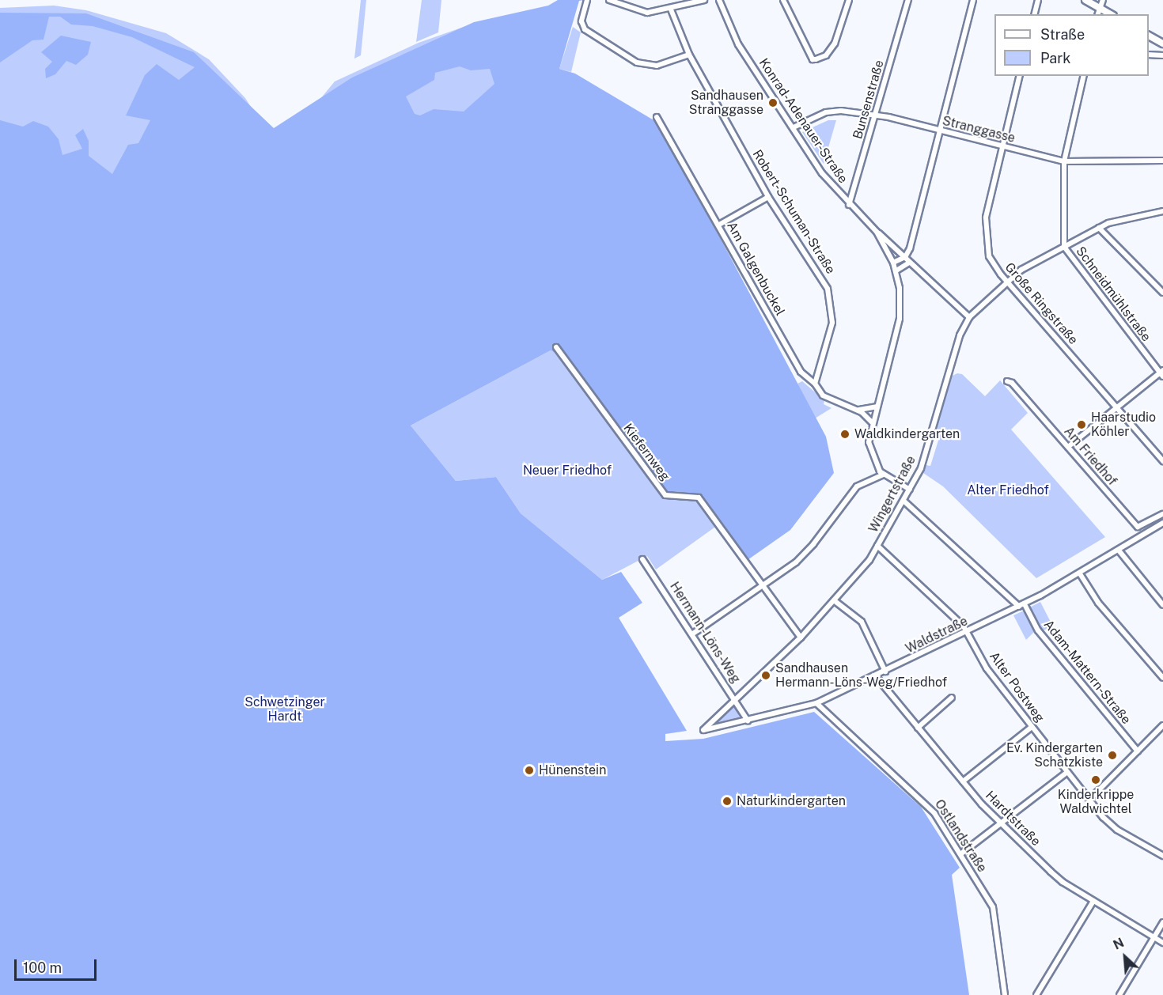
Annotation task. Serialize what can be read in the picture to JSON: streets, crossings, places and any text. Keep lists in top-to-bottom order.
{
  "streets": {
    "street": [
      "Bunsenstraße",
      "Konrad-Adenauer-Straße",
      "Stranggasse",
      "Robert-Schuman-Straße",
      "Am Galgenbuckel",
      "Schneidmühlstraße",
      "Große Ringstraße",
      "Kiefernweg",
      "Am Friedhof",
      "Wingertstraße",
      "Hermann-Löns-Weg",
      "Waldstraße",
      "Adam-Mattern-Straße",
      "Alter Postweg",
      "Hardtstraße",
      "Ostlandstraße"
    ]
  },
  "crossings": [
    ["Bunsenstraße", "Konrad-Adenauer-Straße"],
    ["Bunsenstraße", "Stranggasse"],
    ["Konrad-Adenauer-Straße", "Stranggasse"],
    ["Konrad-Adenauer-Straße", "Am Galgenbuckel"],
    ["Stranggasse", "Große Ringstraße"],
    ["Robert-Schuman-Straße", "Am Galgenbuckel"],
    ["Schneidmühlstraße", "Wingertstraße"],
    ["Große Ringstraße", "Wingertstraße"],
    ["Kiefernweg", "Wingertstraße"],
    ["Wingertstraße", "Hermann-Löns-Weg"],
    ["Wingertstraße", "Waldstraße"],
    ["Wingertstraße", "Alter Postweg"],
    ["Hermann-Löns-Weg", "Waldstraße"],
    ["Waldstraße", "Adam-Mattern-Straße"],
    ["Waldstraße", "Alter Postweg"],
    ["Waldstraße", "Hardtstraße"],
    ["Waldstraße", "Ostlandstraße"]
  ],
  "parks": ["Neuer Friedhof", "Alter Friedhof", "Schwetzinger Hardt"],
  "places": [
    "Sandhausen Stranggasse",
    "Haarstudio Köhler",
    "Waldkindergarten",
    "Sandhausen Hermann-Löns-Weg/Friedhof",
    "Ev. Kindergarten Schatzkiste",
    "Hünenstein",
    "Kinderkrippe Waldwichtel",
    "Naturkindergarten"
  ],
  "legend": ["Straße", "Park"],
  "scale_bar": "100 m",
  "north": "top left"
}
